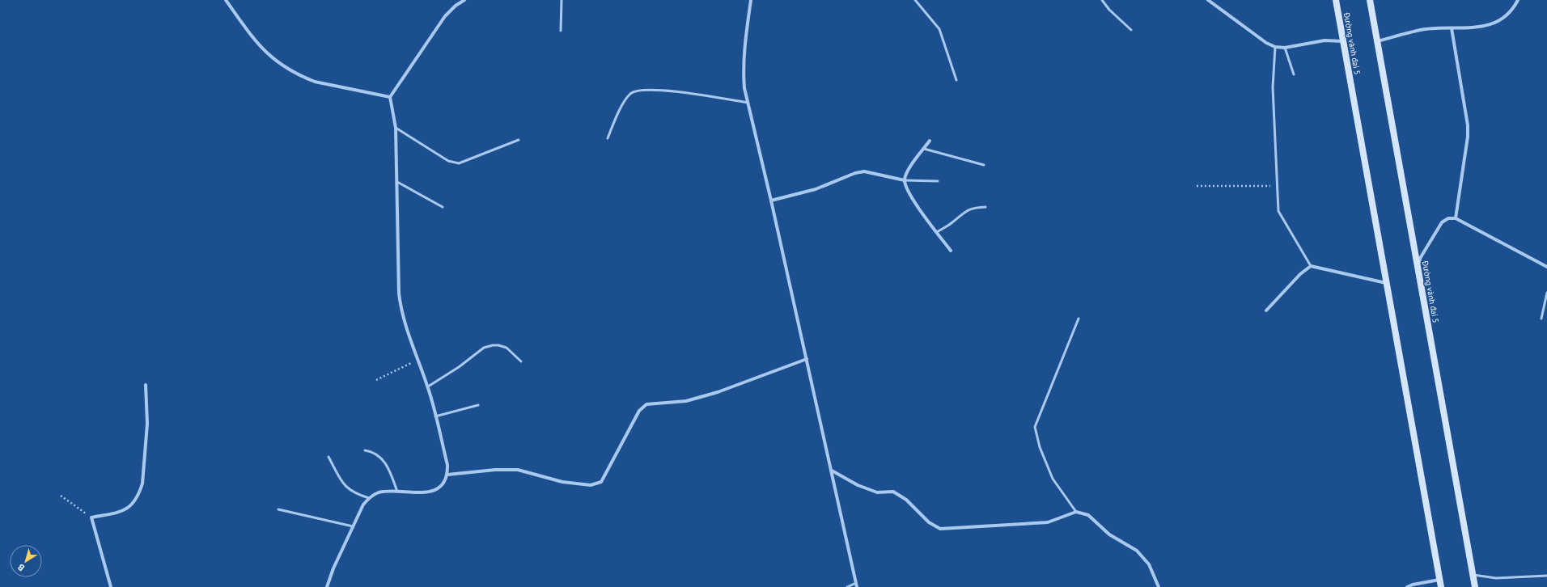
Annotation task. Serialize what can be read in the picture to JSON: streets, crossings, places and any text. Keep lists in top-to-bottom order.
{
  "streets": {
    "main road": ["Đường vành đai 5"]
  },
  "north": "bottom left"
}
